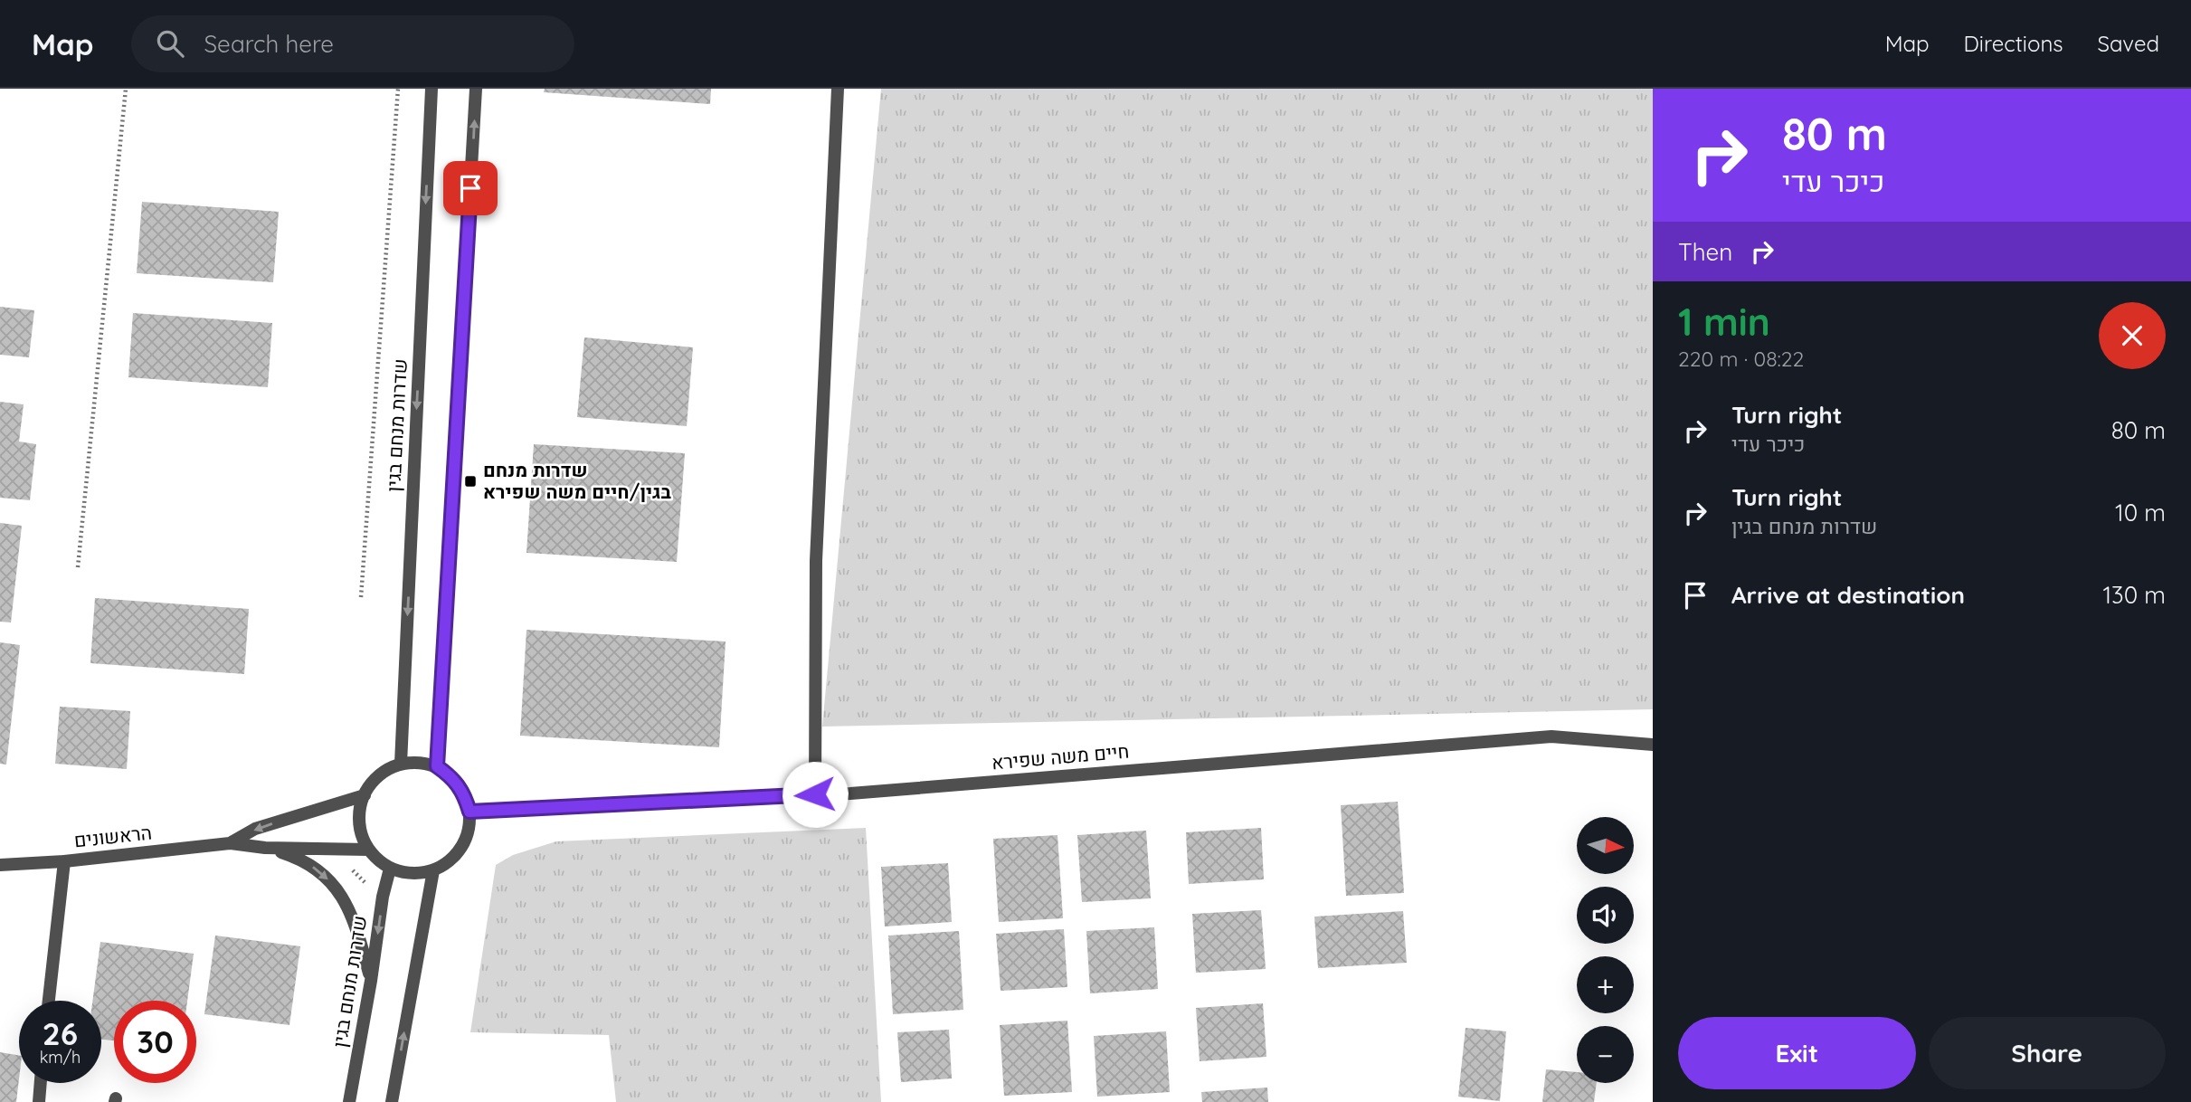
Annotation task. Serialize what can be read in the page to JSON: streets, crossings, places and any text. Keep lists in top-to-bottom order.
{
  "streets": {
    "street": ["שדרות מנחם בגין", "חיים משה שפירא", "הראשונים"]
  },
  "crossings": [
    ["שדרות מנחם בגין", "חיים משה שפירא"],
    ["שדרות מנחם בגין", "הראשונים"],
    ["חיים משה שפירא", "הראשונים"]
  ],
  "places": {
    "transit": ["שדרות מנחם בגין/חיים משה שפירא"]
  },
  "north": "right",
  "page": {
    "header": "Map",
    "search": "Search here",
    "nav": ["Map", "Directions", "Saved"],
    "turn": ["80 m", "כיכר עדי"],
    "then": "Then",
    "heading": ["1 min", "220 m · 08:22"],
    "list": [
      {
        "name": "Turn right",
        "note": "כיכר עדי",
        "value": "80 m"
      },
      {
        "name": "Turn right",
        "note": "שדרות מנחם בגין",
        "value": "10 m"
      },
      {
        "name": "Arrive at destination",
        "value": "130 m"
      }
    ],
    "map_buttons": ["+", "−"],
    "speed": "26 km/h",
    "limit": "30",
    "buttons": ["Exit", "Share"]
  }
}
